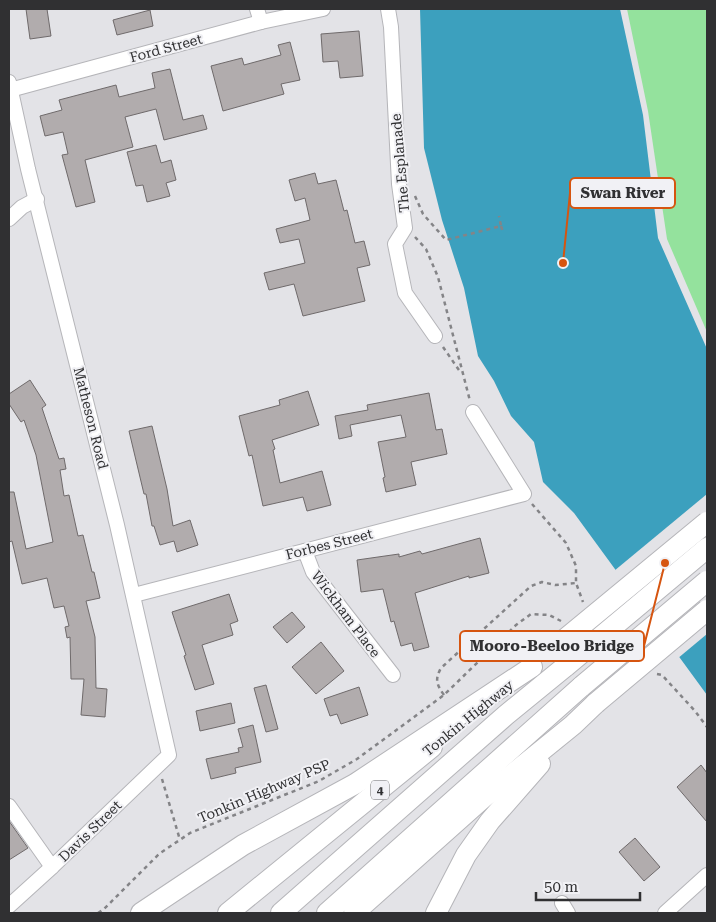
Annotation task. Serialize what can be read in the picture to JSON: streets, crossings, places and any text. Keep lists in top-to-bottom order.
{
  "streets": {
    "highway": ["Tonkin Highway", "4"],
    "street": [
      "Ford Street",
      "The Esplanade",
      "Matheson Road",
      "Forbes Street",
      "Wickham Place",
      "Davis Street"
    ],
    "path": ["Tonkin Highway PSP"]
  },
  "crossings": [
    ["Ford Street", "Matheson Road"],
    ["Matheson Road", "Forbes Street"],
    ["Matheson Road", "Davis Street"],
    ["Forbes Street", "Wickham Place"]
  ],
  "places": ["Swan River", "Mooro-Beeloo Bridge"],
  "scale_bar": "50 m"
}
